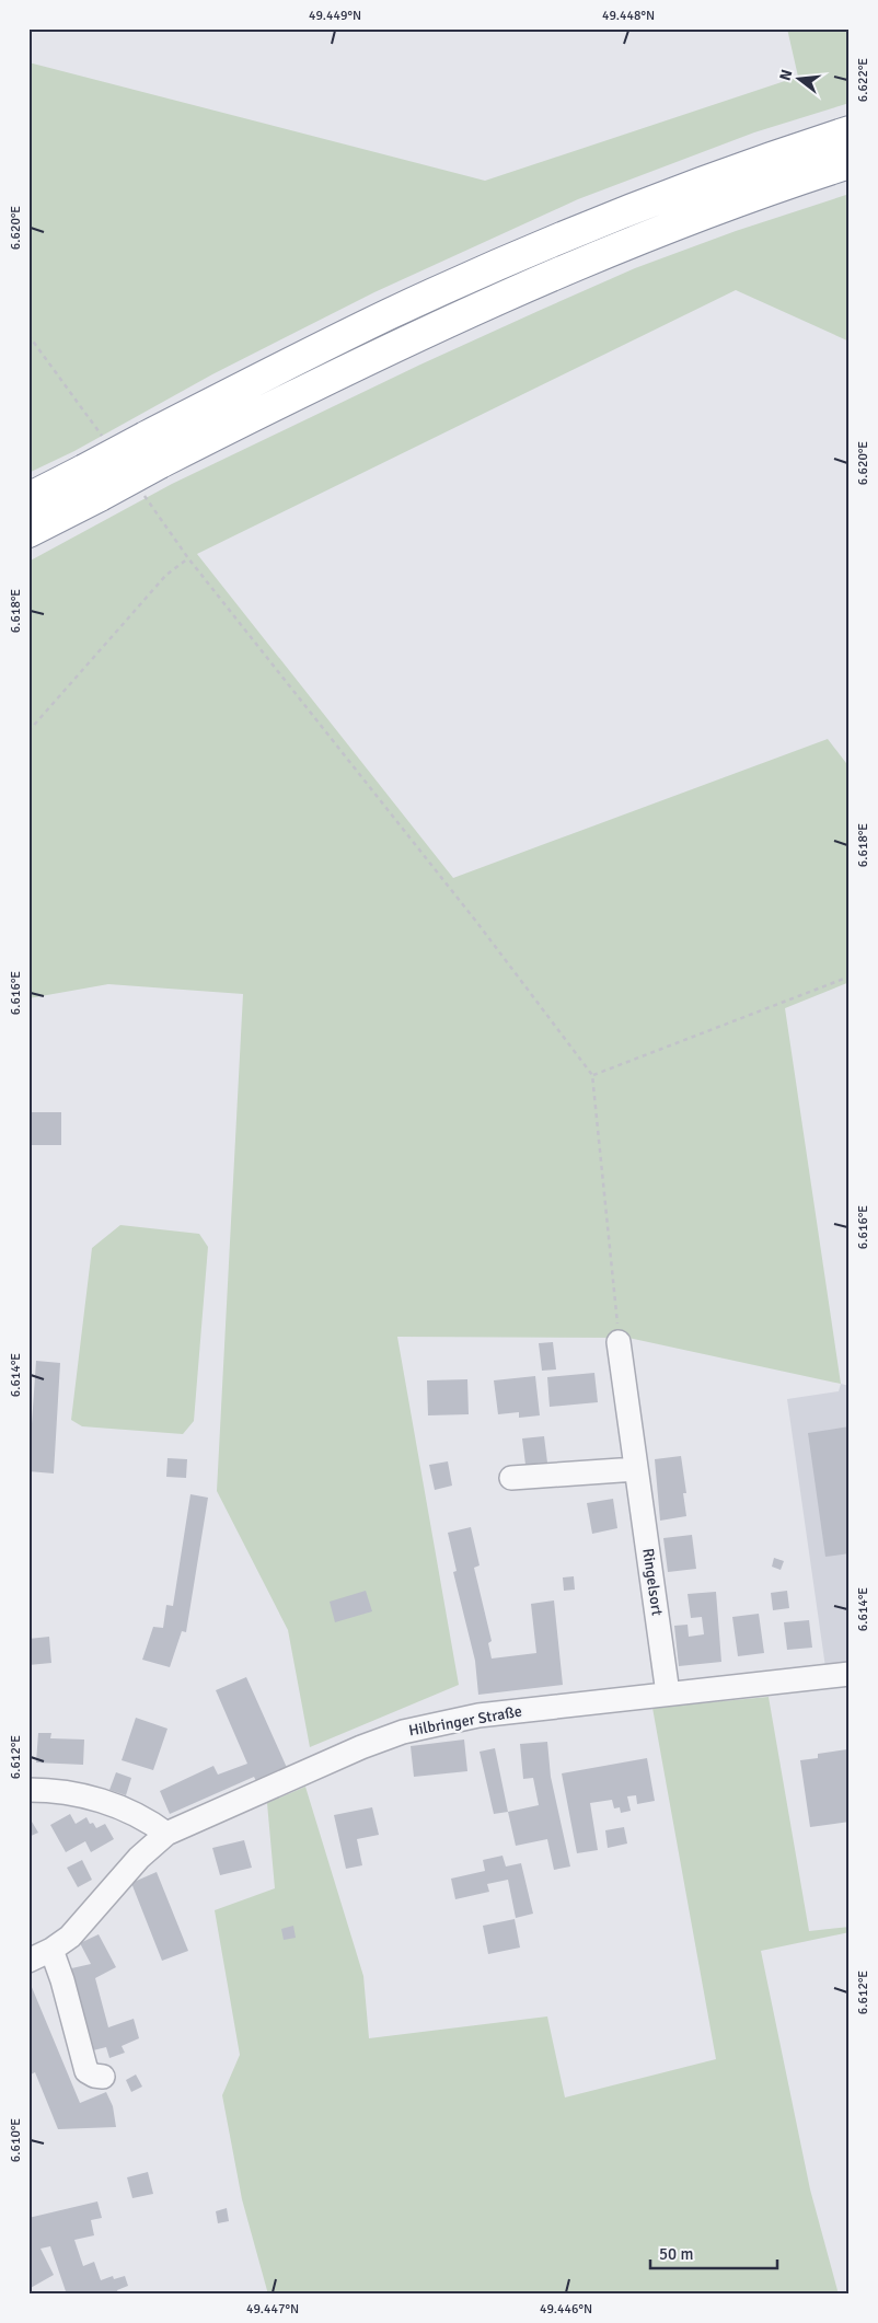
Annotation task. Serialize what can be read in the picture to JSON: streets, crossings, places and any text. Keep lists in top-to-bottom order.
{
  "streets": {
    "street": ["Ringelsort", "Hilbringer Straße"]
  },
  "crossings": [
    ["Ringelsort", "Hilbringer Straße"]
  ],
  "scale_bar": "50 m",
  "north": "left",
  "coordinates": [
    "49.449°N",
    "49.448°N",
    "6.622°E",
    "6.620°E",
    "6.618°E",
    "6.616°E",
    "6.614°E",
    "6.612°E",
    "6.610°E",
    "49.447°N",
    "49.446°N"
  ]
}
